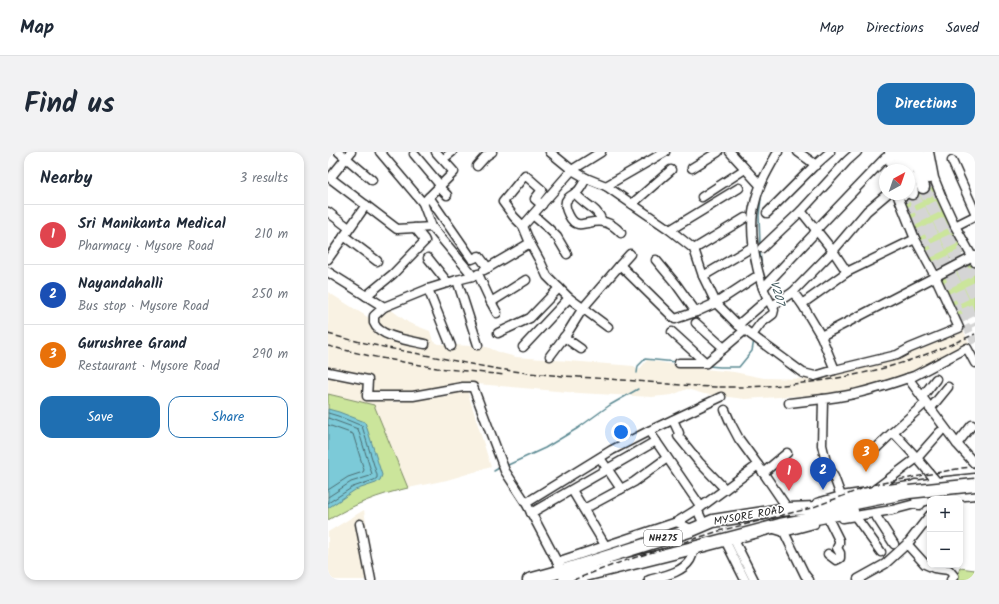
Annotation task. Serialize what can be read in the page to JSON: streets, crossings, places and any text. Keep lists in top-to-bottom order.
{
  "streets": {
    "highway": ["MYSORE ROAD", "NH275"]
  },
  "crossings": [
    ["MYSORE ROAD", "NH275"]
  ],
  "water": ["V207"],
  "north": "top right",
  "page": {
    "header": "Map",
    "nav": ["Map", "Directions", "Saved"],
    "title": "Find us",
    "buttons": [
      "Directions",
      ["Save", "Share"]
    ],
    "heading": ["Nearby", "3 results"],
    "list": [
      {
        "mark": "1",
        "name": "Sri Manikanta Medical",
        "note": "Pharmacy · Mysore Road",
        "value": "210 m"
      },
      {
        "mark": "2",
        "name": "Nayandahalli",
        "note": "Bus stop · Mysore Road",
        "value": "250 m"
      },
      {
        "mark": "3",
        "name": "Gurushree Grand",
        "note": "Restaurant · Mysore Road",
        "value": "290 m"
      }
    ],
    "pins": ["3", "2", "1"],
    "map_buttons": ["+", "−"]
  }
}
